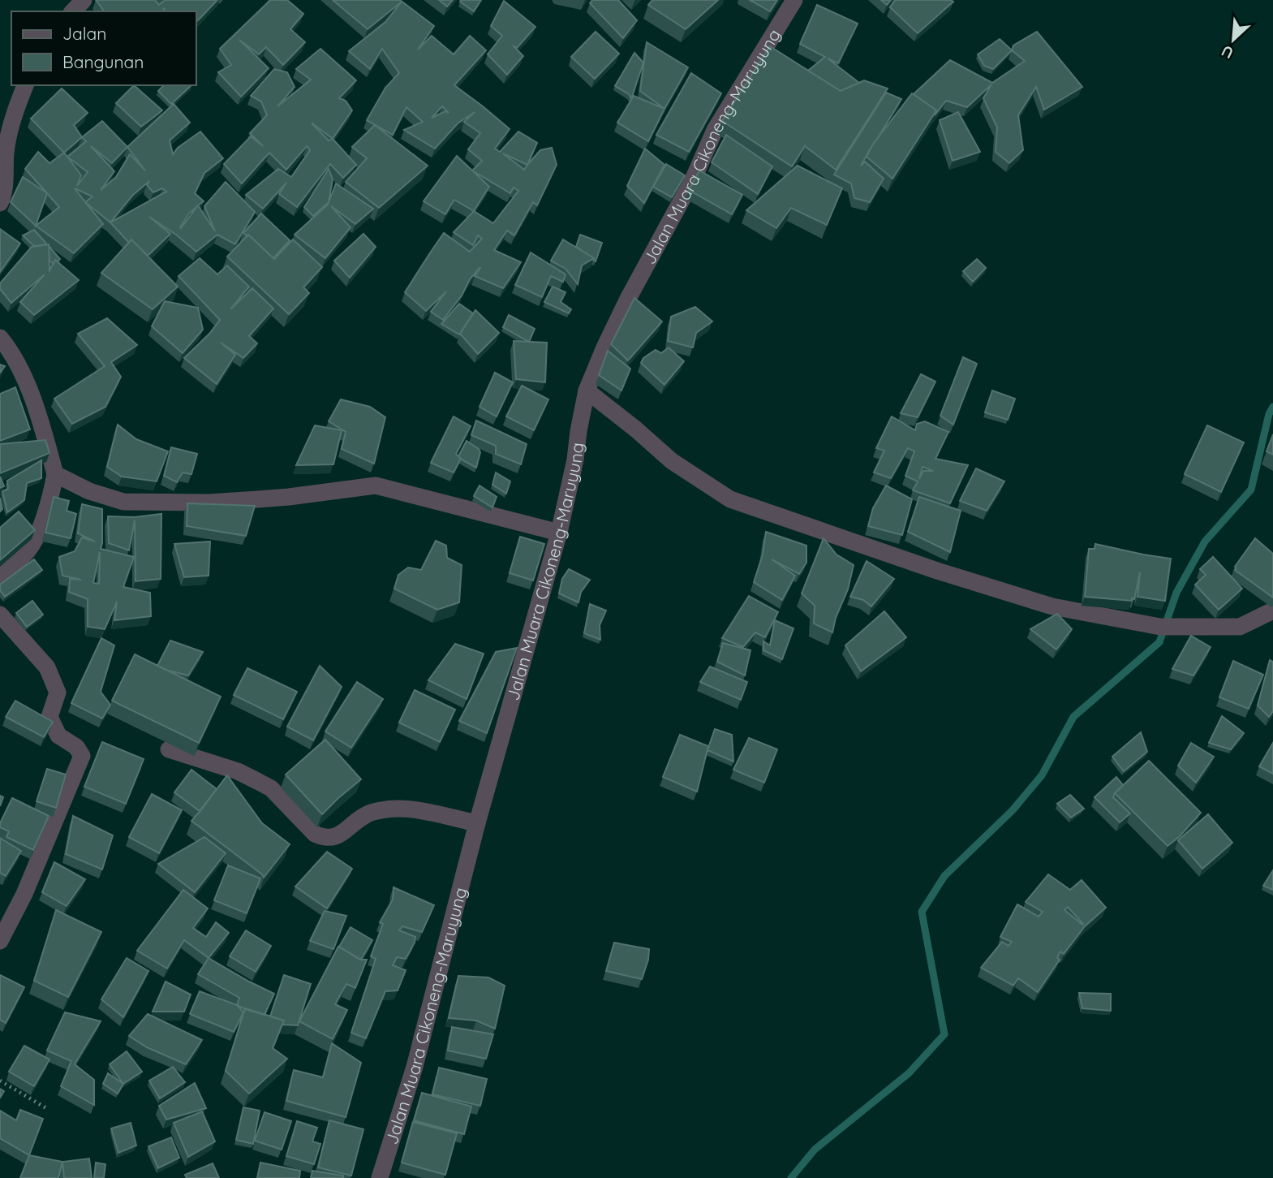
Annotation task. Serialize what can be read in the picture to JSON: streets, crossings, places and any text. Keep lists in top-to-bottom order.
{
  "streets": {
    "street": ["Jalan Muara Cikoneng-Maruyung"]
  },
  "legend": ["Jalan", "Bangunan"],
  "north": "bottom left"
}
